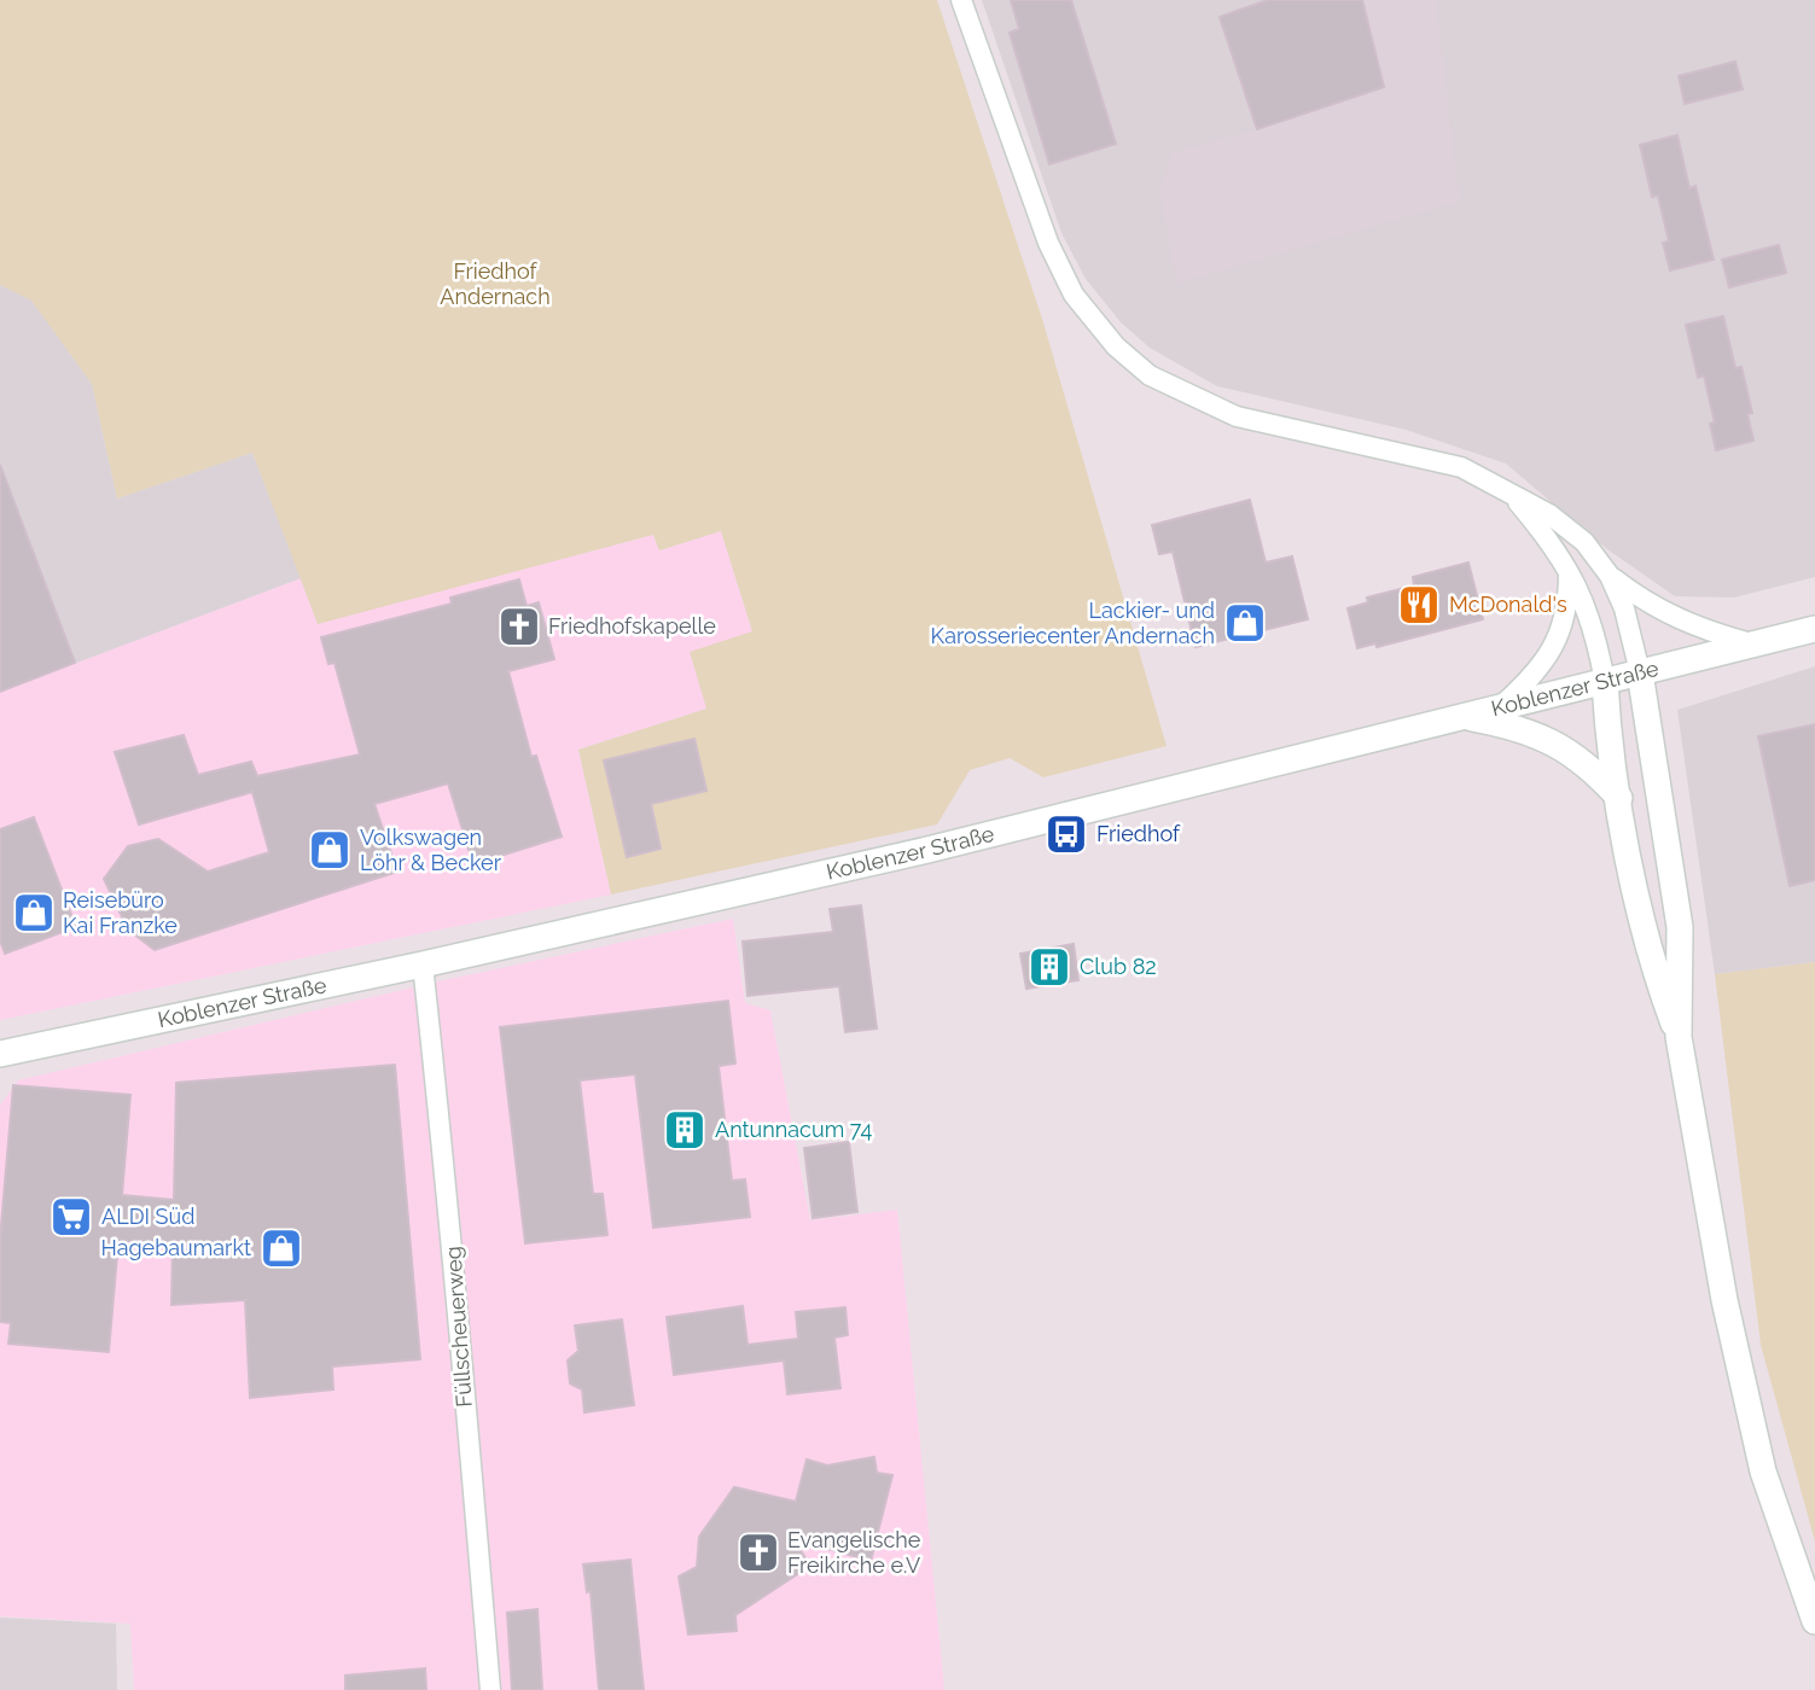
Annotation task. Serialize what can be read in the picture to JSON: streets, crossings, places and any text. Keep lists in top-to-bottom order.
{
  "streets": {
    "street": ["Koblenzer Straße", "Füllscheuerweg"]
  },
  "crossings": [
    ["Koblenzer Straße", "Füllscheuerweg"]
  ],
  "parks": ["Friedhof Andernach"],
  "places": {
    "restaurant": ["McDonald's"],
    "shop": [
      "Lackier- und Karosseriecenter Andernach",
      "Volkswagen Löhr & Becker",
      "Reisebüro Kai Franzke",
      "Hagebaumarkt"
    ],
    "church": ["Friedhofskapelle", "Evangelische Freikirche e.V"],
    "bus stop": ["Friedhof"],
    "building": ["Club 82", "Antunnacum 74"],
    "supermarket": ["ALDI Süd"]
  }
}
